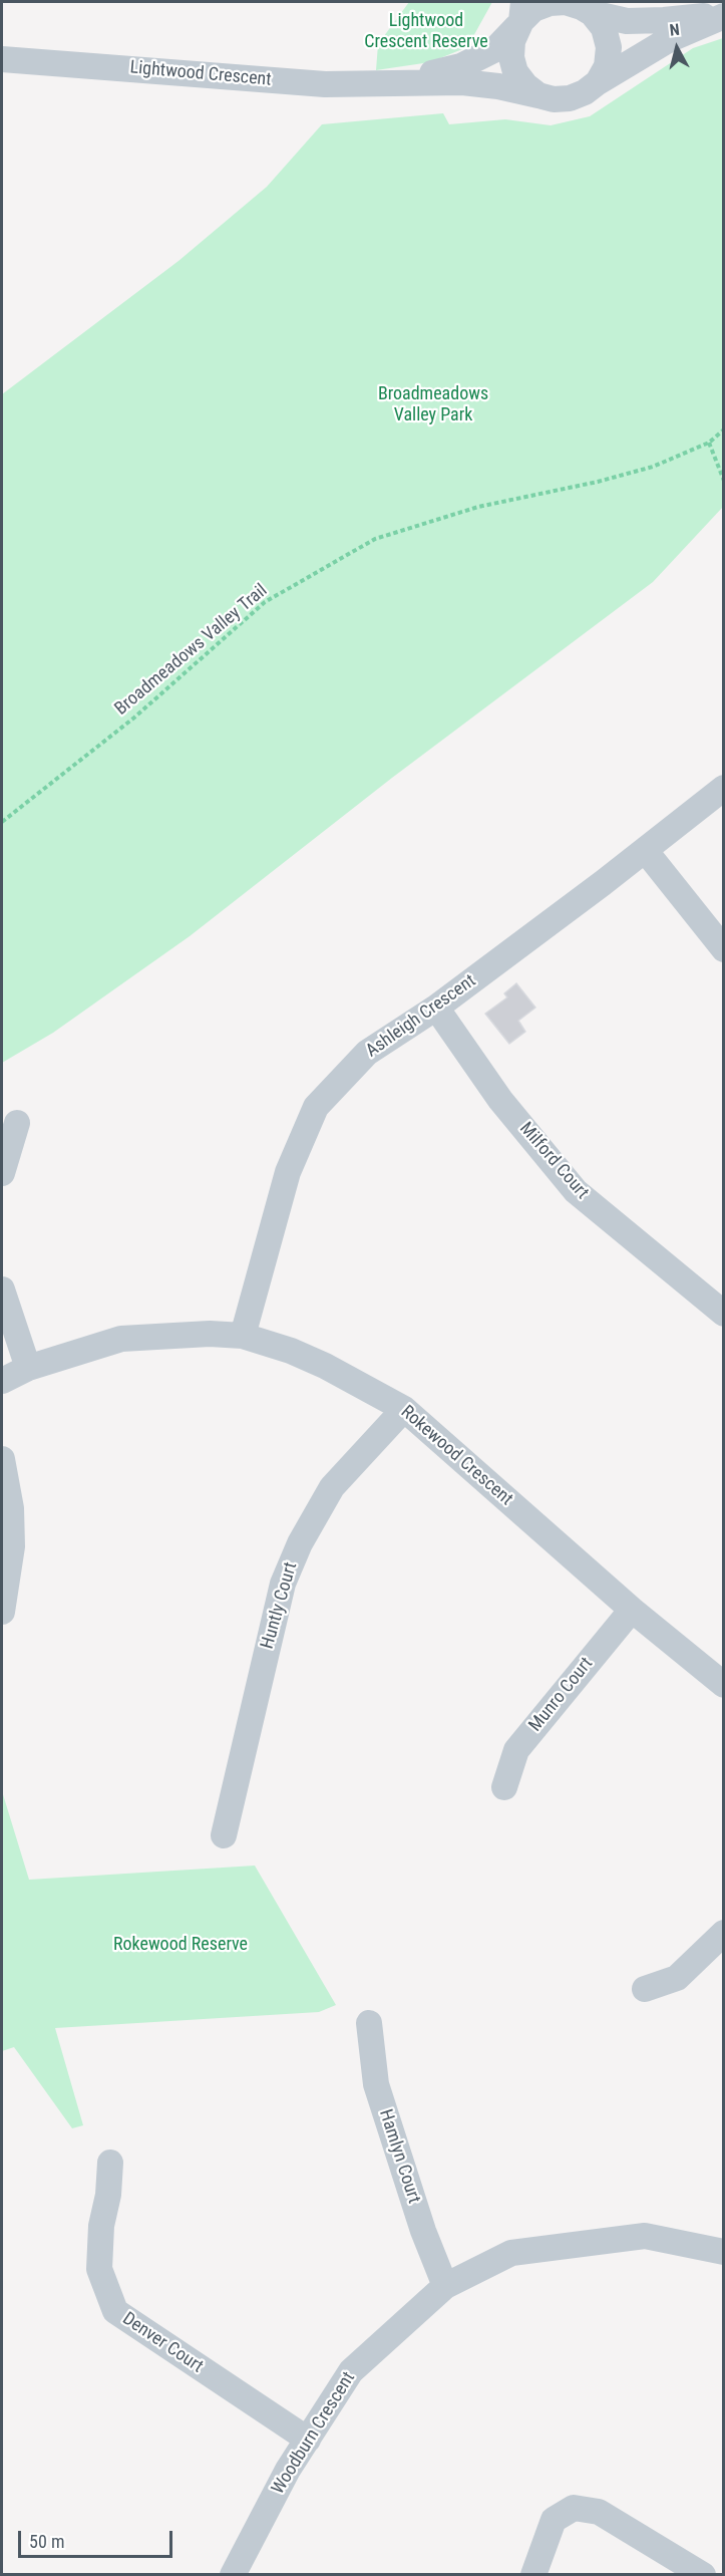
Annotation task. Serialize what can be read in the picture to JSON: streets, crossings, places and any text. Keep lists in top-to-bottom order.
{
  "streets": {
    "street": [
      "Lightwood Crescent",
      "Ashleigh Crescent",
      "Milford Court",
      "Rokewood Crescent",
      "Huntly Court",
      "Munro Court",
      "Hamlyn Court",
      "Denver Court",
      "Woodburn Crescent"
    ],
    "path": ["Broadmeadows Valley Trail"]
  },
  "crossings": [
    ["Ashleigh Crescent", "Milford Court"],
    ["Ashleigh Crescent", "Rokewood Crescent"],
    ["Rokewood Crescent", "Huntly Court"],
    ["Rokewood Crescent", "Munro Court"],
    ["Hamlyn Court", "Woodburn Crescent"],
    ["Denver Court", "Woodburn Crescent"]
  ],
  "parks": ["Lightwood Crescent Reserve", "Broadmeadows Valley Park", "Rokewood Reserve"],
  "scale_bar": "50 m",
  "north": "top"
}
